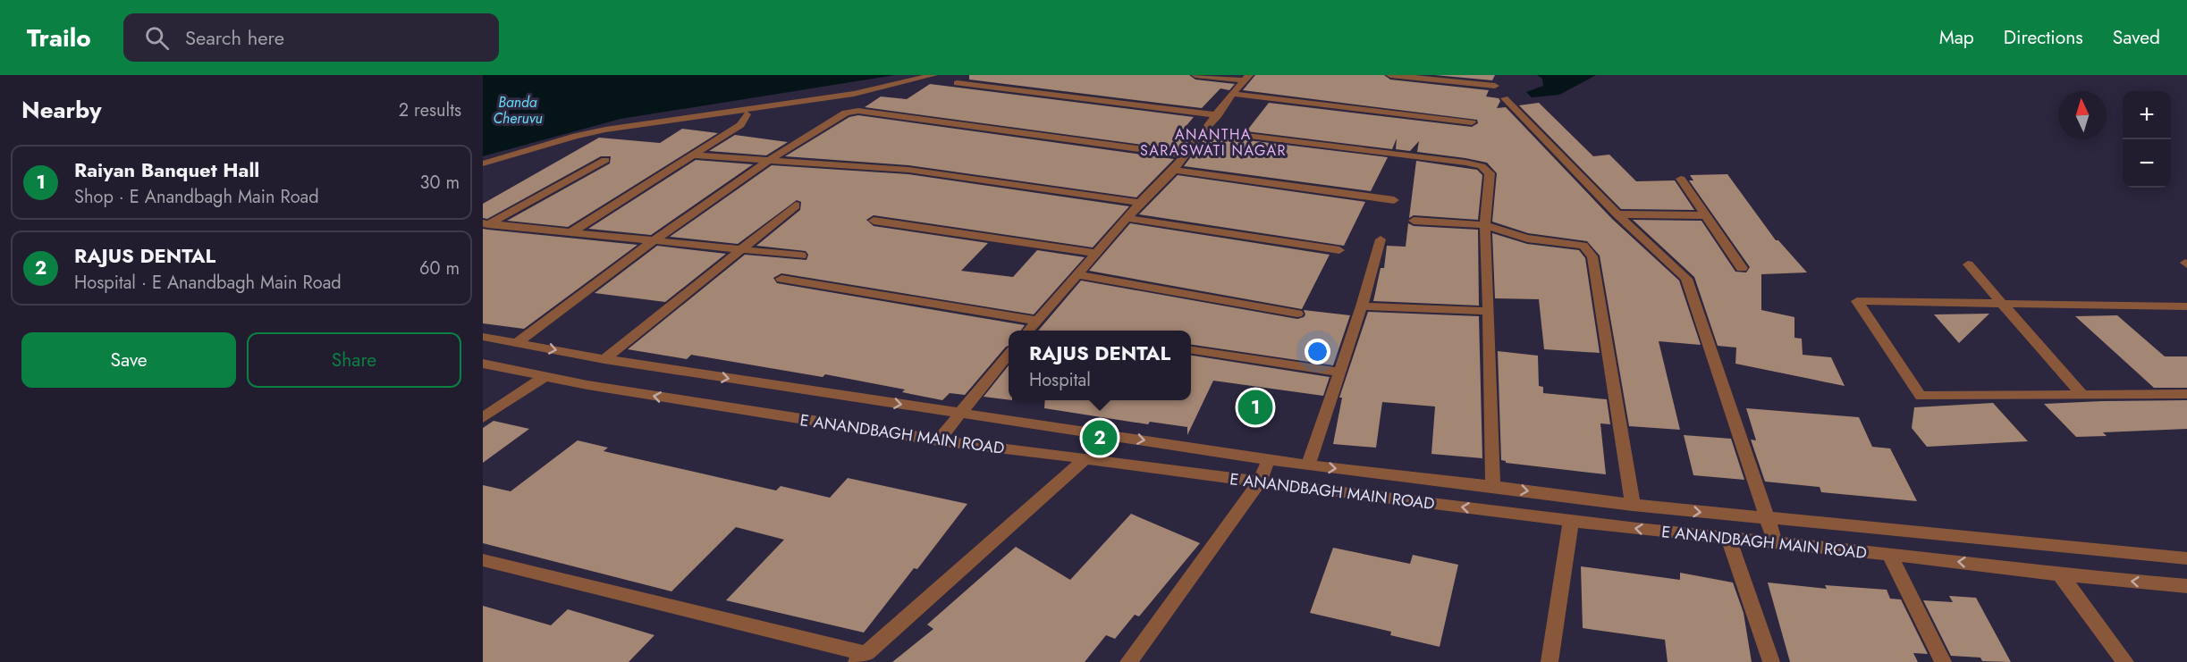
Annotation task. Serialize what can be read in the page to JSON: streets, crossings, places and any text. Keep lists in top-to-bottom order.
{
  "streets": {
    "street": ["E ANANDBAGH MAIN ROAD"]
  },
  "districts": ["ANANTHA SARASWATI NAGAR"],
  "water": ["Banda Cheruvu"],
  "north": "top",
  "page": {
    "header": "Trailo",
    "search": "Search here",
    "nav": ["Map", "Directions", "Saved"],
    "heading": ["Nearby", "2 results"],
    "map_buttons": ["+", "−"],
    "list": [
      {
        "mark": "1",
        "name": "Raiyan Banquet Hall",
        "note": "Shop · E Anandbagh Main Road",
        "value": "30 m"
      },
      {
        "mark": "2",
        "name": "RAJUS DENTAL",
        "note": "Hospital · E Anandbagh Main Road",
        "value": "60 m"
      }
    ],
    "buttons": ["Save", "Share"],
    "popup": ["RAJUS DENTAL", "Hospital"],
    "pins": ["1", "2"]
  }
}
